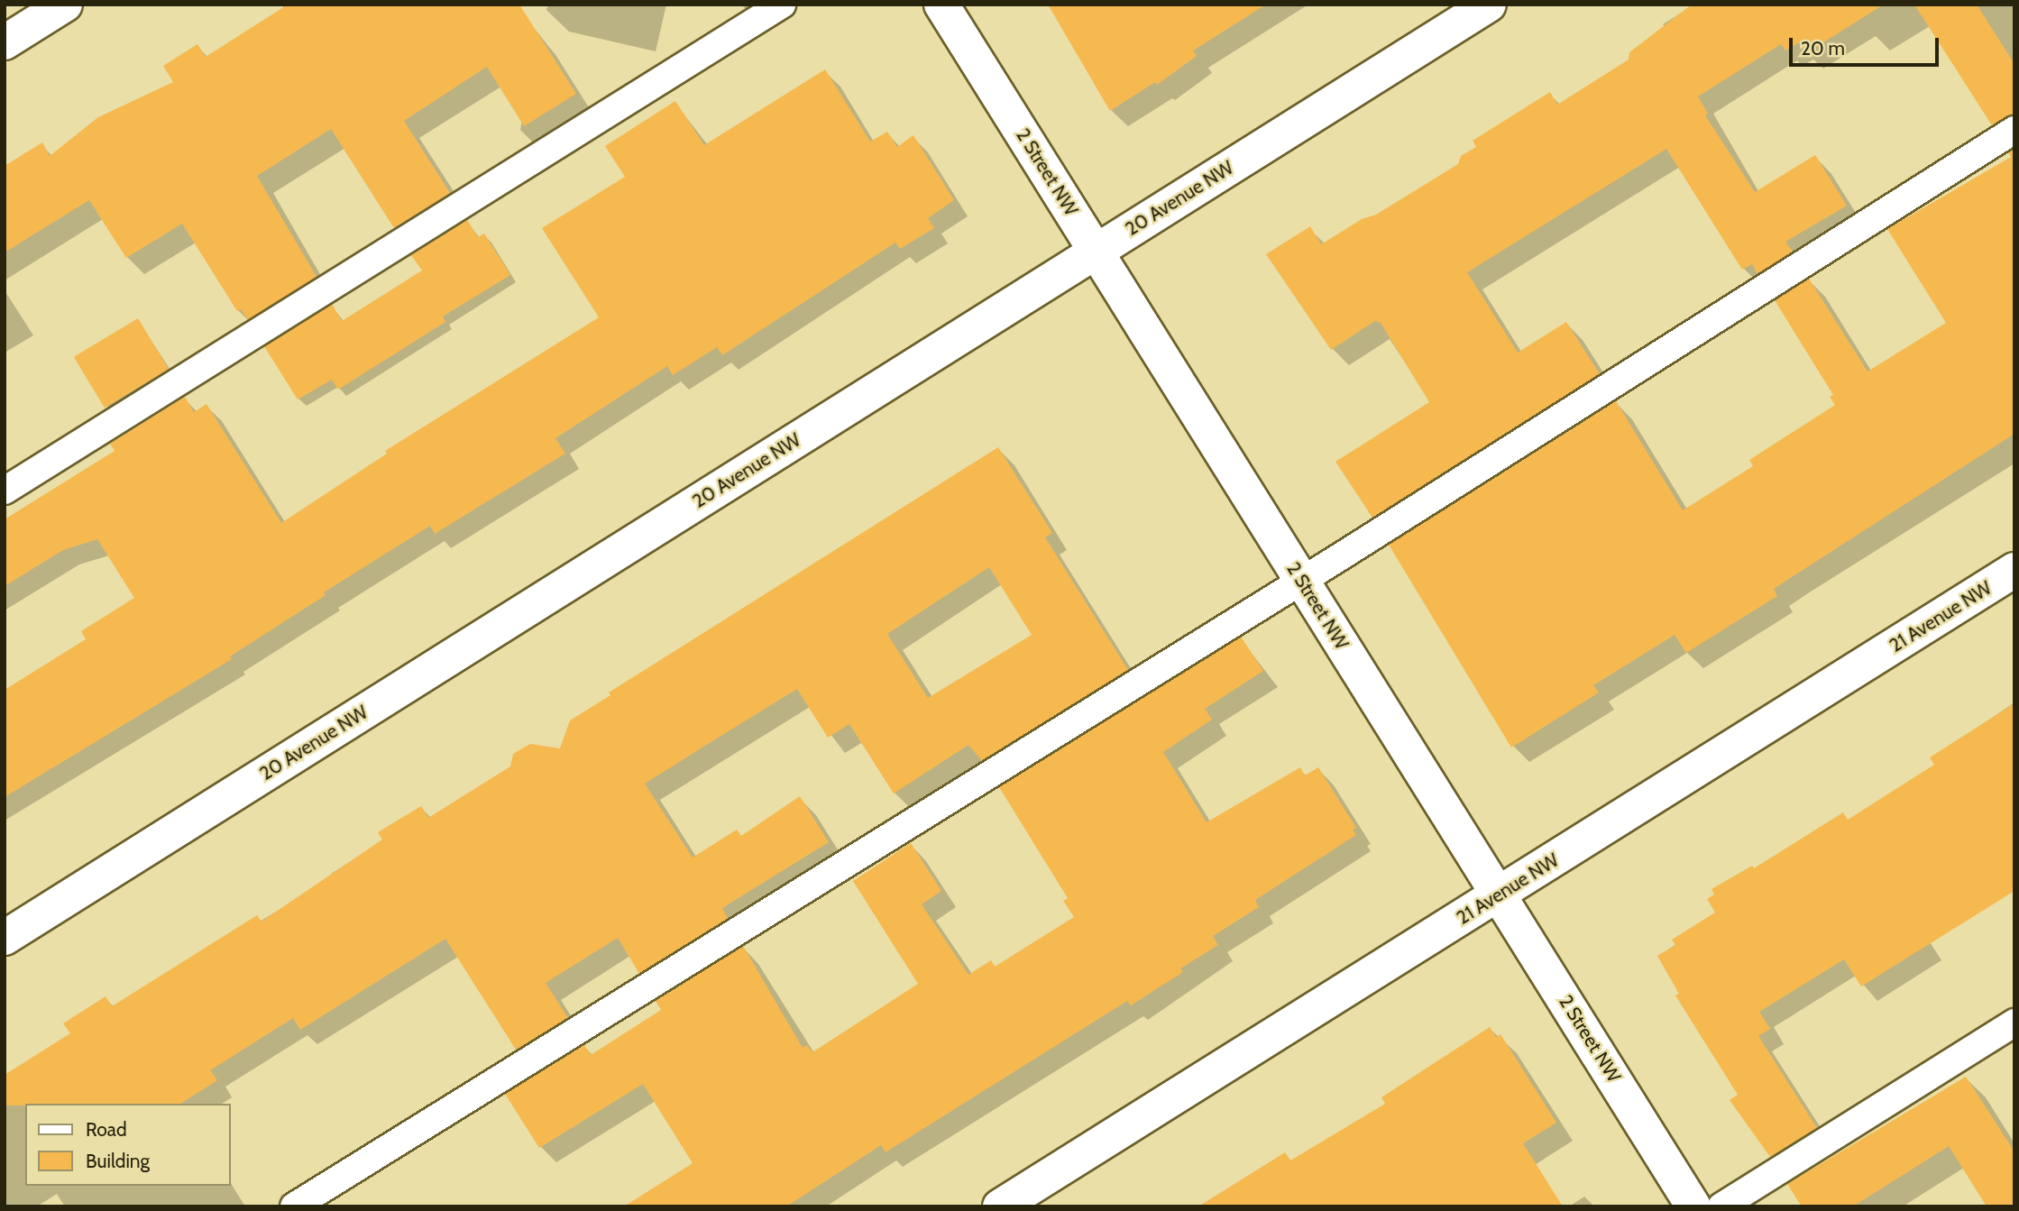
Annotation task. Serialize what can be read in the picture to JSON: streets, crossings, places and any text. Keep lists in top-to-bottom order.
{
  "streets": {
    "street": ["2 Street NW", "20 Avenue NW", "21 Avenue NW"]
  },
  "crossings": [
    ["2 Street NW", "20 Avenue NW"],
    ["2 Street NW", "21 Avenue NW"]
  ],
  "legend": ["Road", "Building"],
  "scale_bar": "20 m"
}
